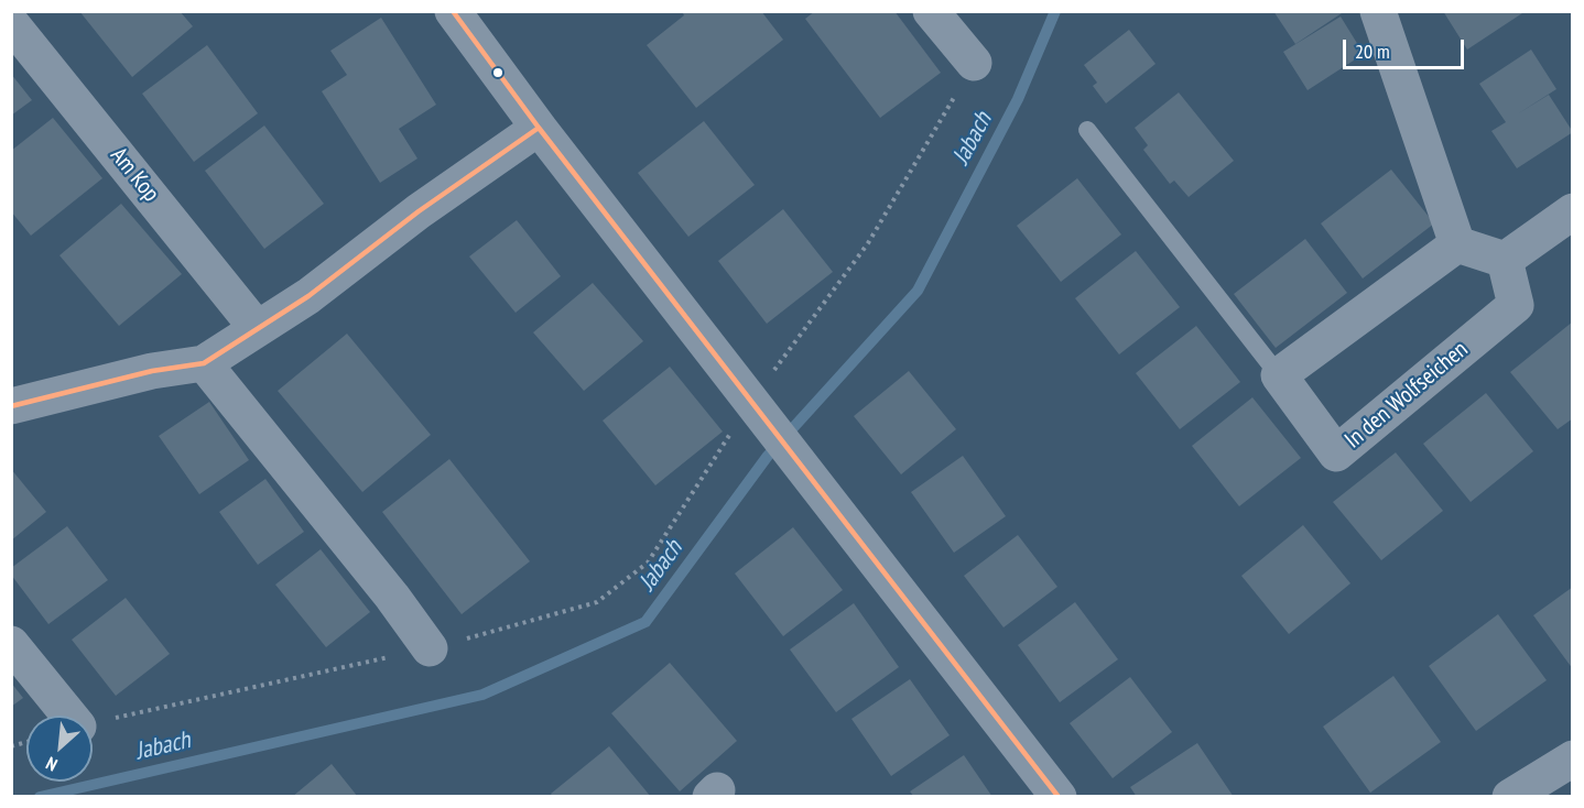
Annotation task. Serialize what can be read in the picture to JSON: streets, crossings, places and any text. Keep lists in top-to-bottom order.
{
  "streets": {
    "street": ["Am Kop", "In den Wolfseichen"]
  },
  "water": ["Jabach"],
  "scale_bar": "20 m",
  "north": "bottom left"
}
